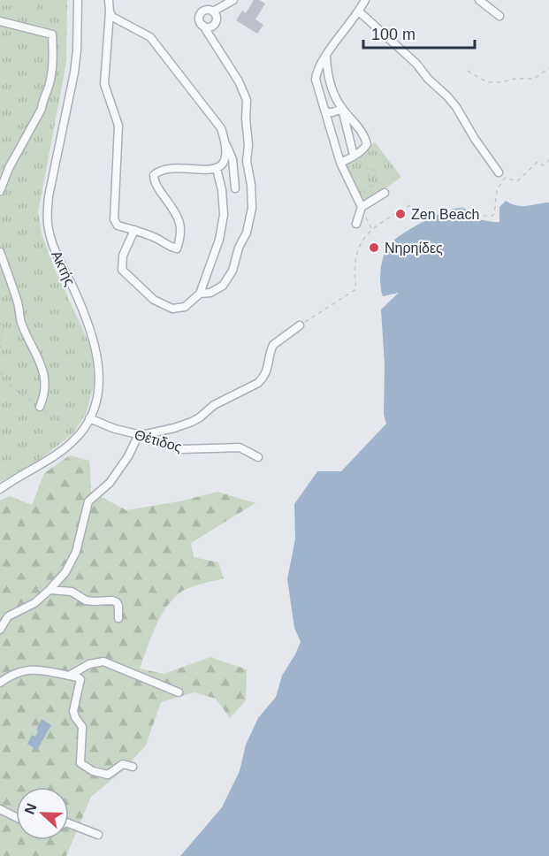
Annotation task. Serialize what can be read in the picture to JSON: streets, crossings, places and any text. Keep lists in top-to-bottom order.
{
  "streets": {
    "street": ["Ακτής", "Θέτιδος"]
  },
  "crossings": [
    ["Ακτής", "Θέτιδος"]
  ],
  "places": ["Zen Beach", "Νηρηίδες"],
  "scale_bar": "100 m",
  "north": "left"
}
